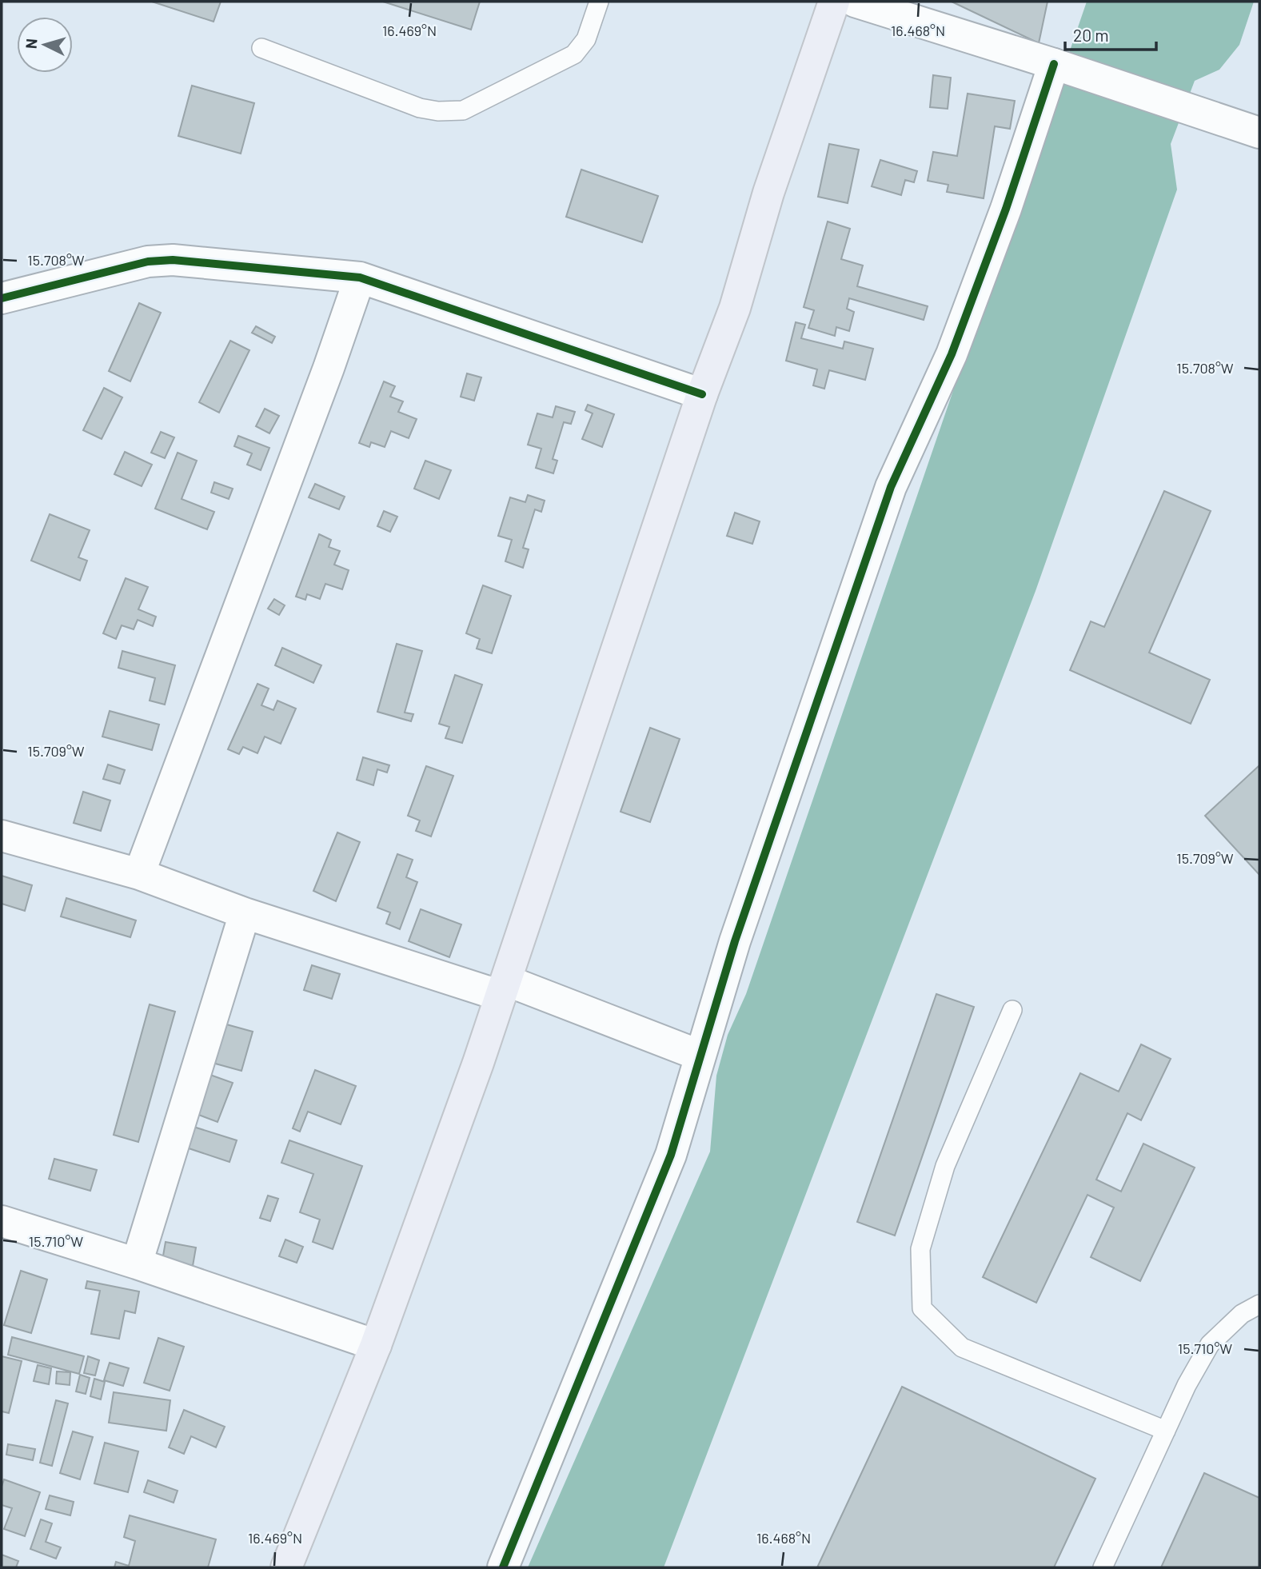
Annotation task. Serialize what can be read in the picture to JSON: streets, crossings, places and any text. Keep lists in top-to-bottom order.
{
  "scale_bar": "20 m",
  "north": "left",
  "coordinates": [
    "16.469°N",
    "16.468°N",
    "15.708°W",
    "15.709°W",
    "15.710°W"
  ]
}
